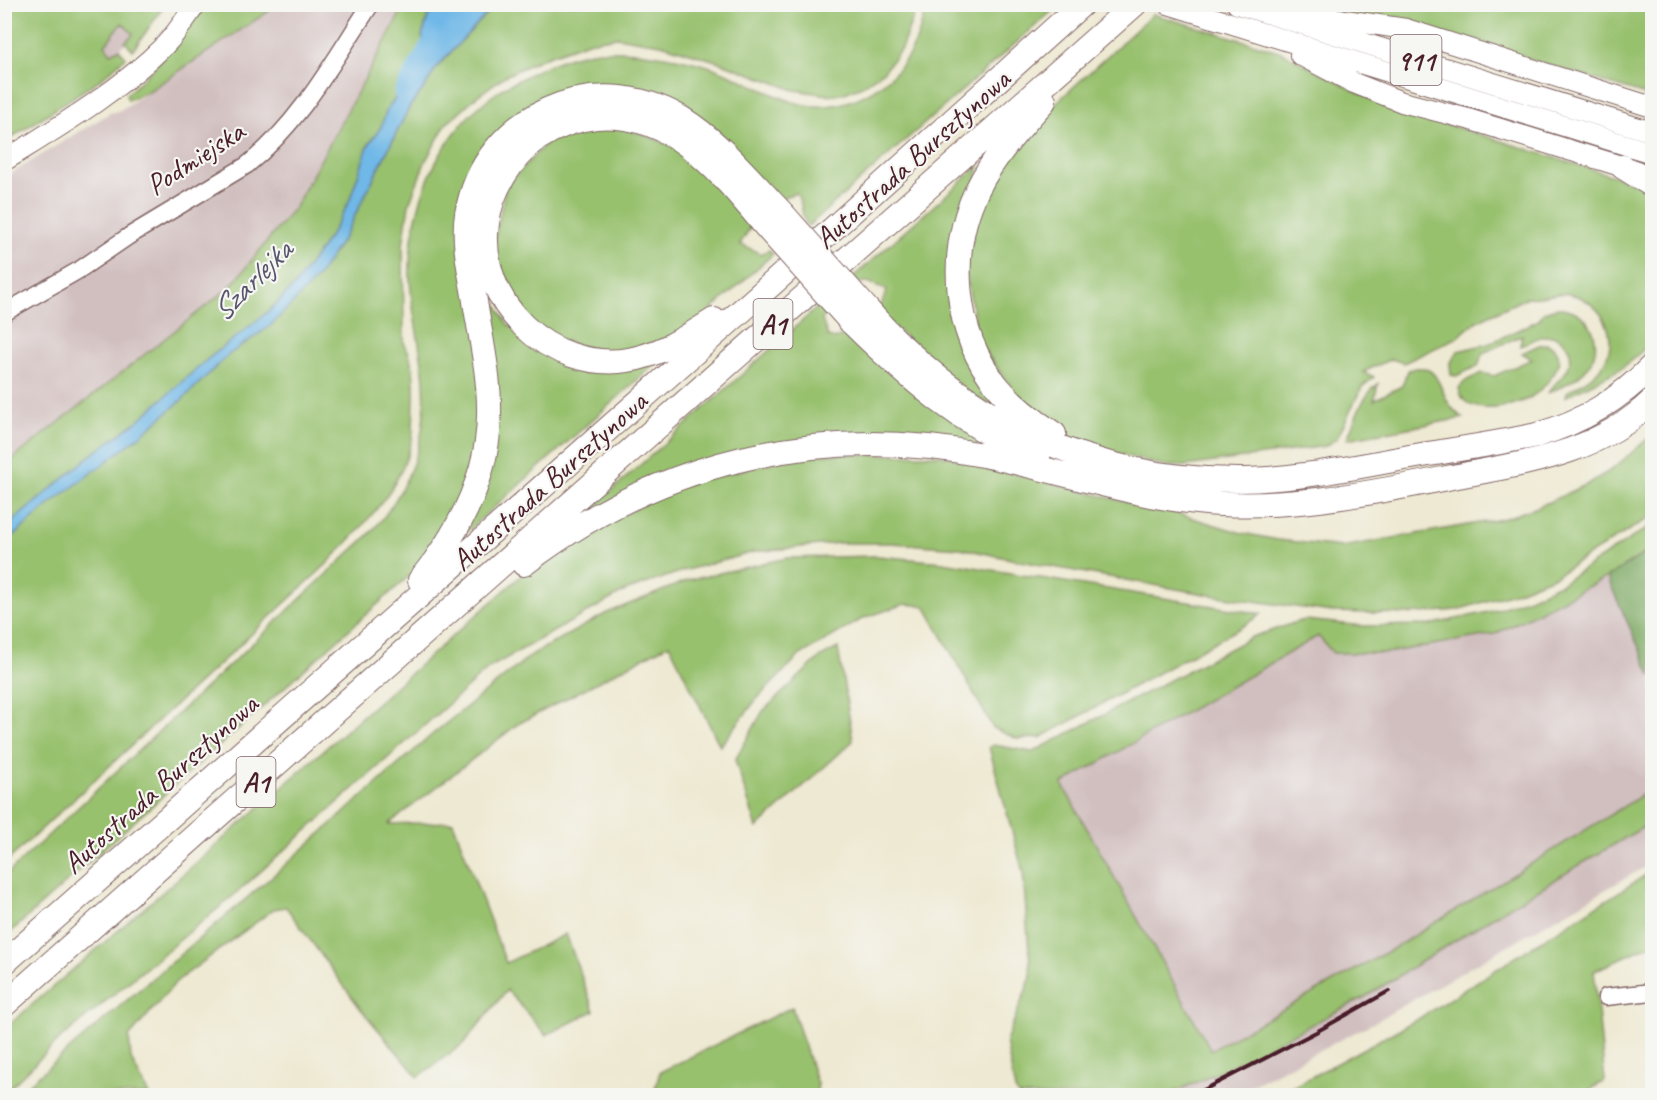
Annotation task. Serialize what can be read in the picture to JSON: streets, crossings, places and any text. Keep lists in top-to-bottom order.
{
  "streets": {
    "highway": ["Autostrada Bursztynowa", "A1"],
    "main road": ["911"],
    "street": ["Podmiejska"]
  },
  "water": ["Szarlejka"]
}
